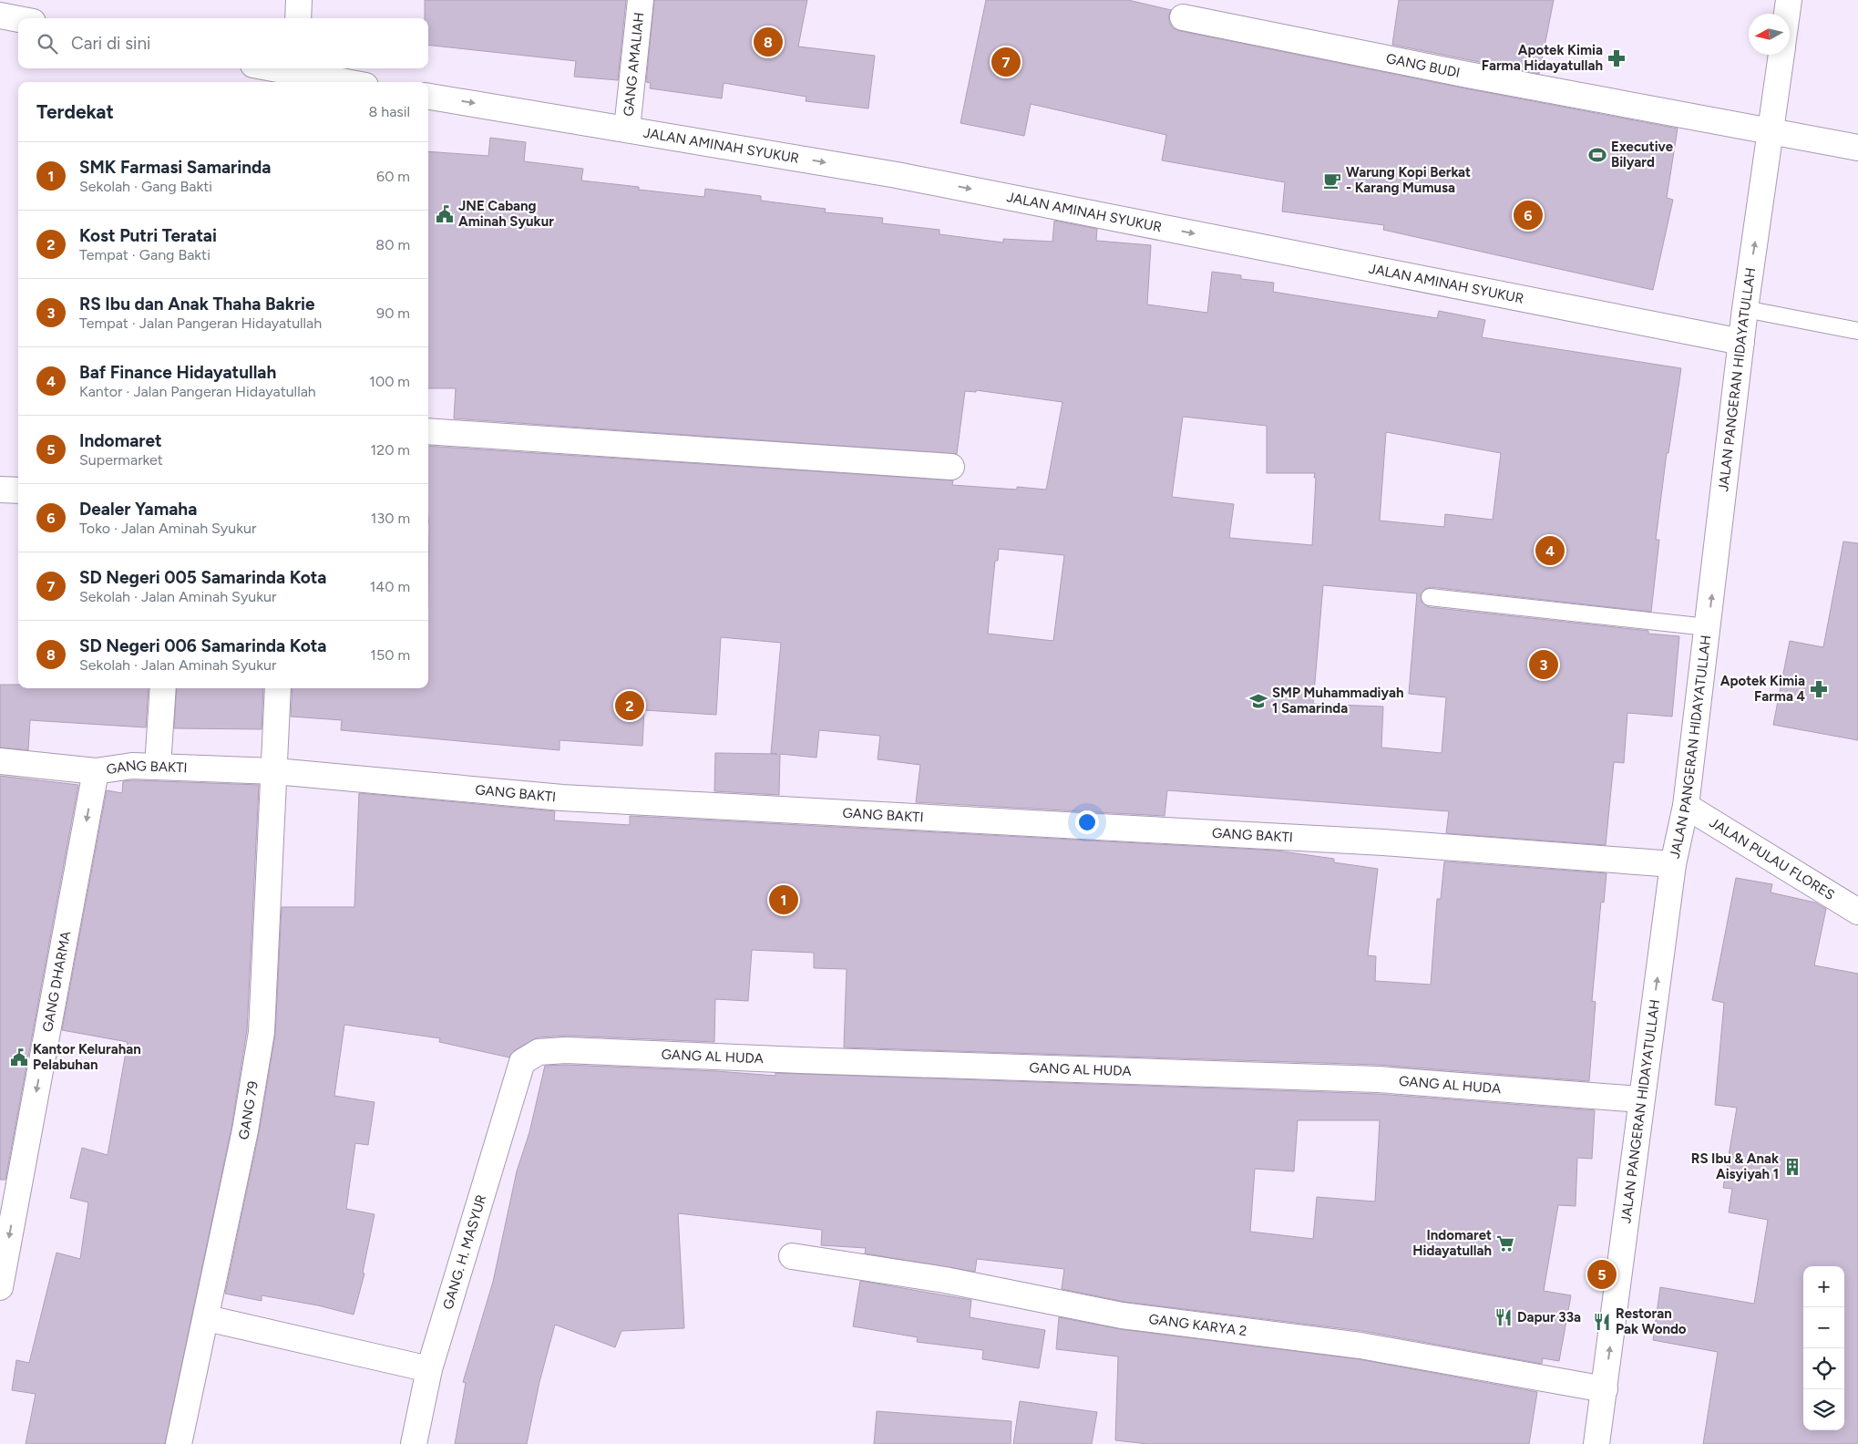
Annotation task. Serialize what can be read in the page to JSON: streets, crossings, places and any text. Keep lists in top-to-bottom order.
{
  "streets": {
    "street": [
      "GANG AMALIAH",
      "GANG BUDI",
      "JALAN AMINAH SYUKUR",
      "JALAN PANGERAN HIDAYATULLAH",
      "GANG BAKTI",
      "JALAN PULAU FLORES",
      "GANG DHARMA",
      "GANG AL HUDA",
      "GANG 79",
      "GANG. H. MASYUR",
      "GANG KARYA 2"
    ]
  },
  "crossings": [
    ["GANG AMALIAH", "JALAN AMINAH SYUKUR"],
    ["GANG BUDI", "JALAN PANGERAN HIDAYATULLAH"],
    ["JALAN AMINAH SYUKUR", "JALAN PANGERAN HIDAYATULLAH"],
    ["JALAN PANGERAN HIDAYATULLAH", "GANG BAKTI"],
    ["JALAN PANGERAN HIDAYATULLAH", "JALAN PULAU FLORES"],
    ["JALAN PANGERAN HIDAYATULLAH", "GANG AL HUDA"],
    ["JALAN PANGERAN HIDAYATULLAH", "GANG KARYA 2"],
    ["GANG BAKTI", "GANG DHARMA"],
    ["GANG BAKTI", "GANG 79"],
    ["GANG AL HUDA", "GANG. H. MASYUR"]
  ],
  "one_way": ["JALAN AMINAH SYUKUR", "JALAN PANGERAN HIDAYATULLAH", "GANG DHARMA"],
  "places": {
    "pharmacy": ["Apotek Kimia Farma Hidayatullah", "Apotek Kimia Farma 4"],
    "sports": ["Executive Bilyard"],
    "cafe": ["Warung Kopi Berkat - Karang Mumusa"],
    "public building": ["JNE Cabang Aminah Syukur", "Kantor Kelurahan Pelabuhan"],
    "school or university": ["SMP Muhammadiyah 1 Samarinda"],
    "building": ["RS Ibu & Anak Aisyiyah 1"],
    "supermarket": ["Indomaret Hidayatullah"],
    "restaurant": ["Dapur 33a", "Restoran Pak Wondo"]
  },
  "north": "left",
  "page": {
    "search": "Cari di sini",
    "pins": [
      "8",
      "7",
      "6",
      "4",
      "3",
      "2",
      "1",
      "5"
    ],
    "heading": ["Terdekat", "8 hasil"],
    "list": [
      {
        "mark": "1",
        "name": "SMK Farmasi Samarinda",
        "note": "Sekolah · Gang Bakti",
        "value": "60 m"
      },
      {
        "mark": "2",
        "name": "Kost Putri Teratai",
        "note": "Tempat · Gang Bakti",
        "value": "80 m"
      },
      {
        "mark": "3",
        "name": "RS Ibu dan Anak Thaha Bakrie",
        "note": "Tempat · Jalan Pangeran Hidayatullah",
        "value": "90 m"
      },
      {
        "mark": "4",
        "name": "Baf Finance Hidayatullah",
        "note": "Kantor · Jalan Pangeran Hidayatullah",
        "value": "100 m"
      },
      {
        "mark": "5",
        "name": "Indomaret",
        "note": "Supermarket",
        "value": "120 m"
      },
      {
        "mark": "6",
        "name": "Dealer Yamaha",
        "note": "Toko · Jalan Aminah Syukur",
        "value": "130 m"
      },
      {
        "mark": "7",
        "name": "SD Negeri 005 Samarinda Kota",
        "note": "Sekolah · Jalan Aminah Syukur",
        "value": "140 m"
      },
      {
        "mark": "8",
        "name": "SD Negeri 006 Samarinda Kota",
        "note": "Sekolah · Jalan Aminah Syukur",
        "value": "150 m"
      }
    ],
    "map_buttons": ["+", "−"]
  }
}
